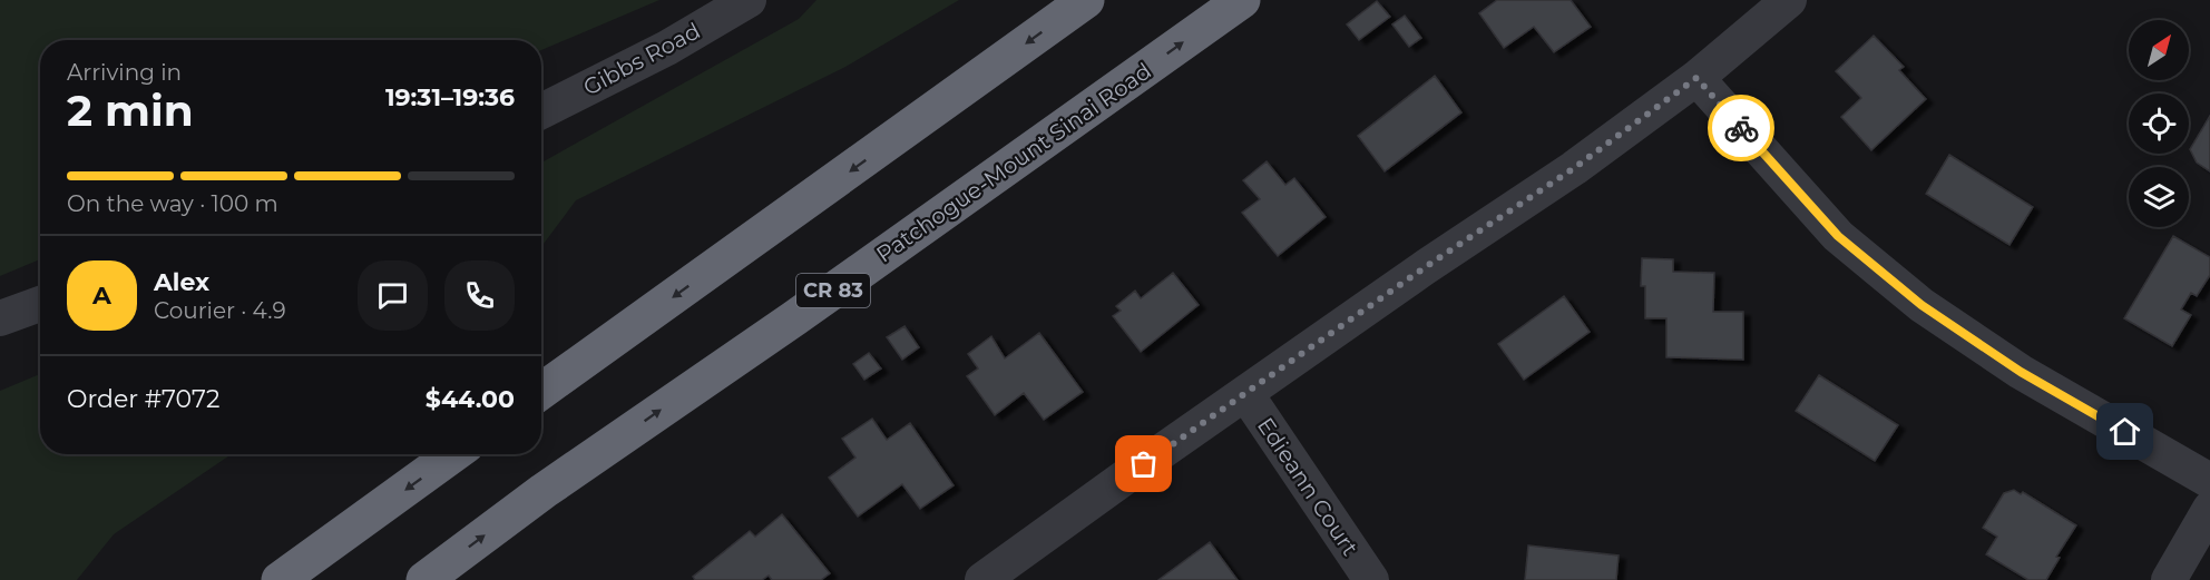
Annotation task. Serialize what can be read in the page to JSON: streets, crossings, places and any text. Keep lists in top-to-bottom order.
{
  "streets": {
    "highway": ["Patchogue-Mount Sinai Road", "CR 83"],
    "street": ["Gibbs Road", "Edieann Court"]
  },
  "north": "top right",
  "page": {
    "heading": ["2 min", "Arriving in", "19:31–19:36"],
    "panel": [
      "Alex",
      "Courier · 4.9",
      "Order #7072",
      "$44.00"
    ],
    "bar": "On the way · 100 m",
    "round": "A"
  }
}
